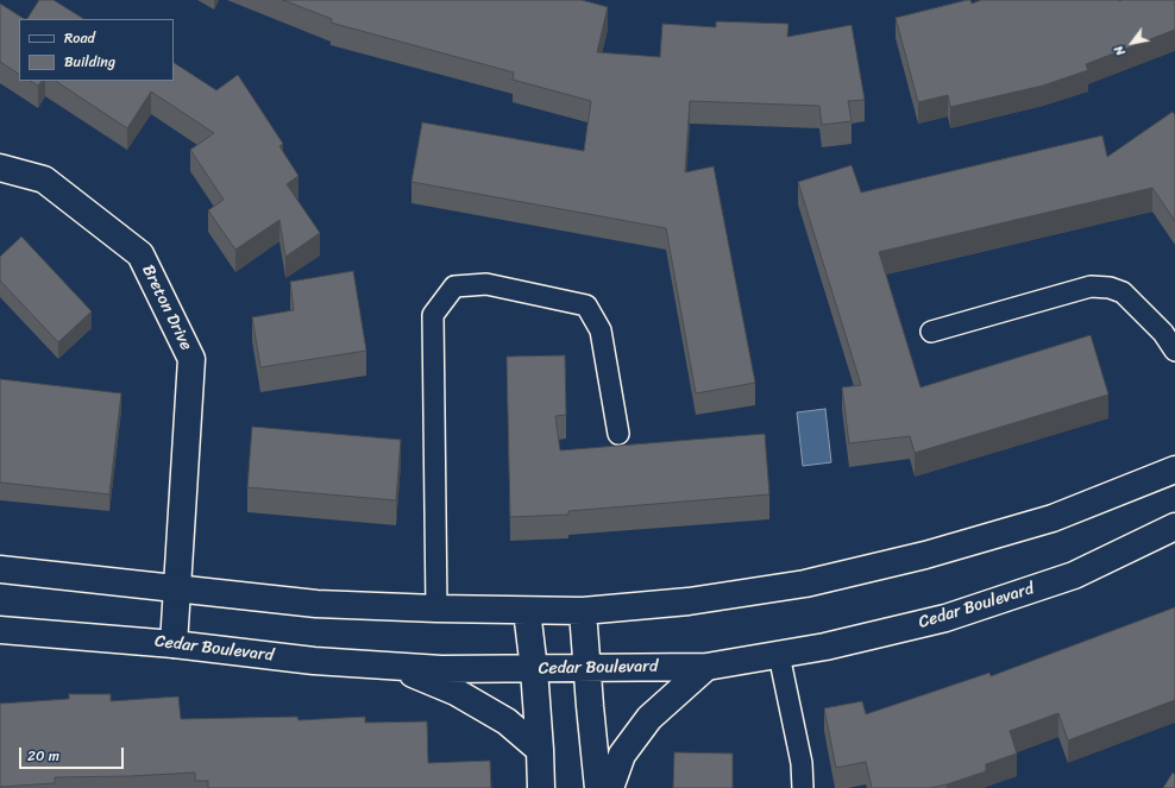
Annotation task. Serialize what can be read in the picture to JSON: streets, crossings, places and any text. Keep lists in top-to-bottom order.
{
  "streets": {
    "street": ["Breton Drive", "Cedar Boulevard"]
  },
  "crossings": [
    ["Breton Drive", "Cedar Boulevard"]
  ],
  "legend": ["Road", "Building"],
  "scale_bar": "20 m",
  "north": "bottom left"
}
